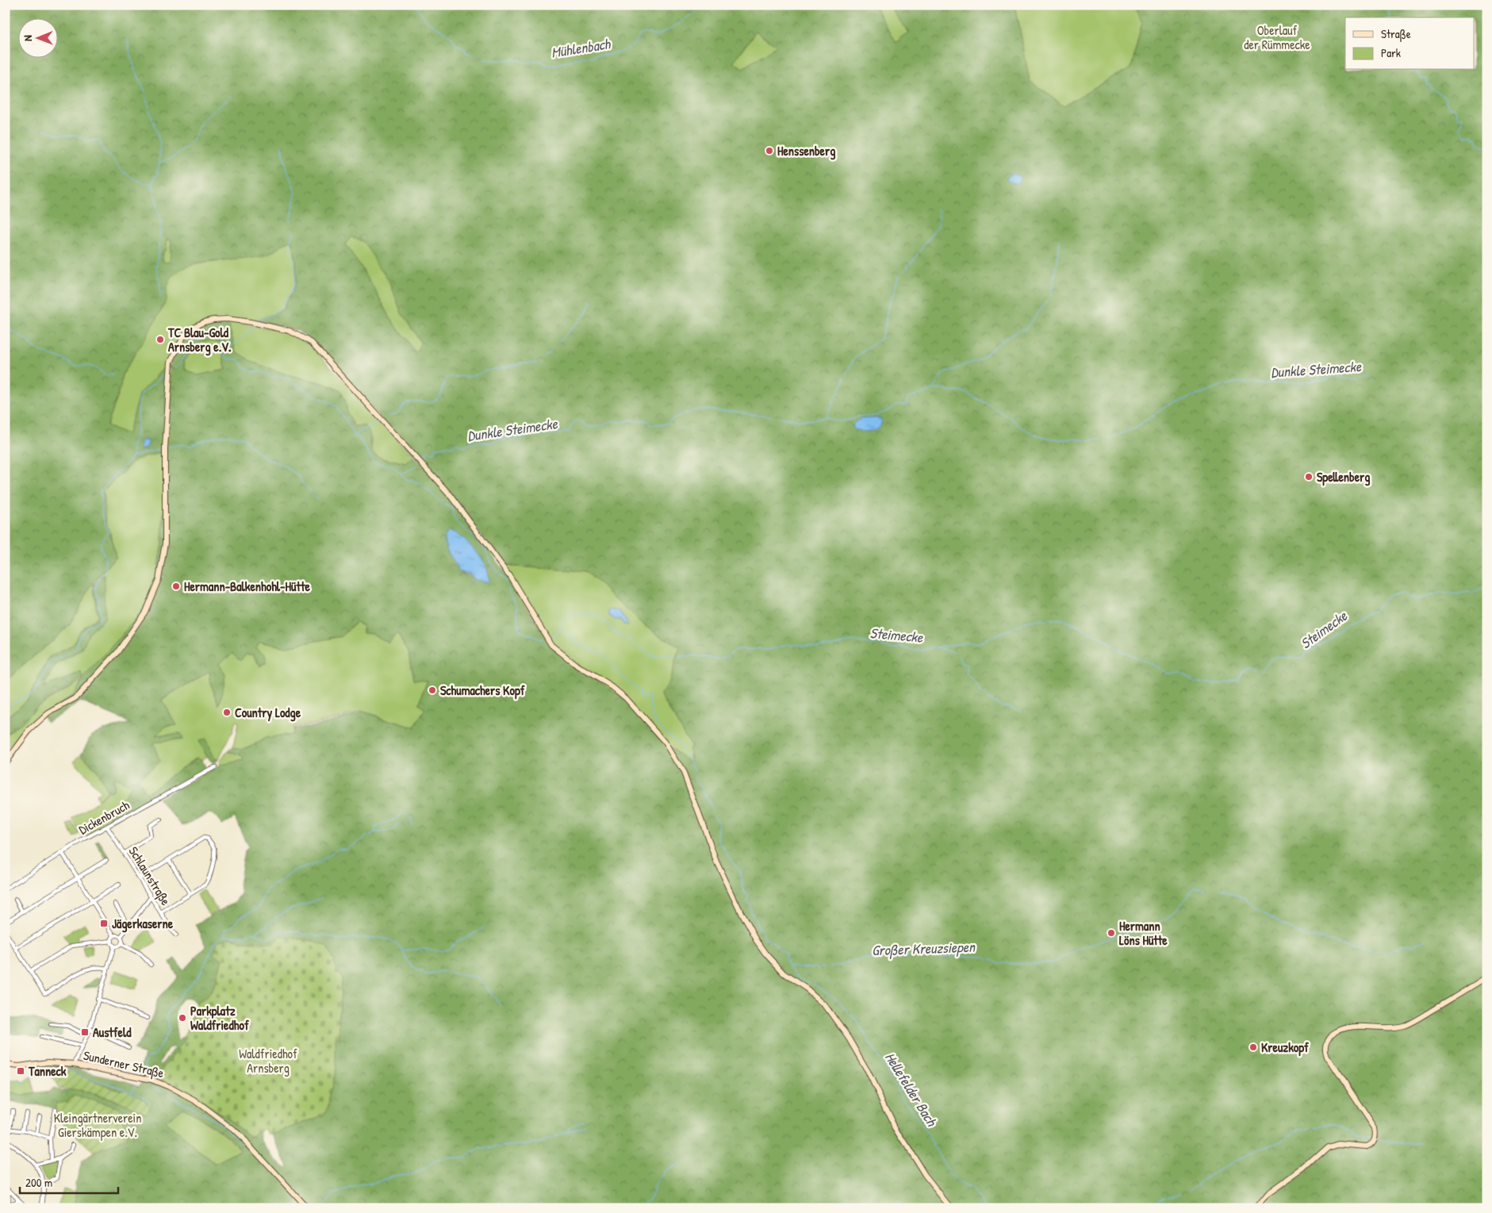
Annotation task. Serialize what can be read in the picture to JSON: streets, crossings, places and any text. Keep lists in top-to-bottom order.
{
  "streets": {
    "main road": ["Sunderner Straße"],
    "street": ["Dickenbruch", "Schlaunstraße"]
  },
  "crossings": [
    ["Dickenbruch", "Schlaunstraße"]
  ],
  "water": [
    "Mühlenbach",
    "Dunkle Steimecke",
    "Steimecke",
    "Großer Kreuzsiepen",
    "Hellefelder Bach"
  ],
  "parks": ["Oberlauf der Rümmecke", "Waldfriedhof Arnsberg", "Kleingärtnerverein Gierskämpen e.V."],
  "places": {
    "other": [
      "Henssenberg",
      "TC Blau-Gold Arnsberg e.V.",
      "Spellenberg",
      "Hermann-Balkenhohl-Hütte",
      "Schumachers Kopf",
      "Country Lodge",
      "Hermann Löns Hütte",
      "Parkplatz Waldfriedhof",
      "Kreuzkopf"
    ],
    "transit": ["Jägerkaserne", "Austfeld", "Tanneck"]
  },
  "legend": ["Straße", "Park"],
  "scale_bar": "200 m",
  "north": "left"
}
